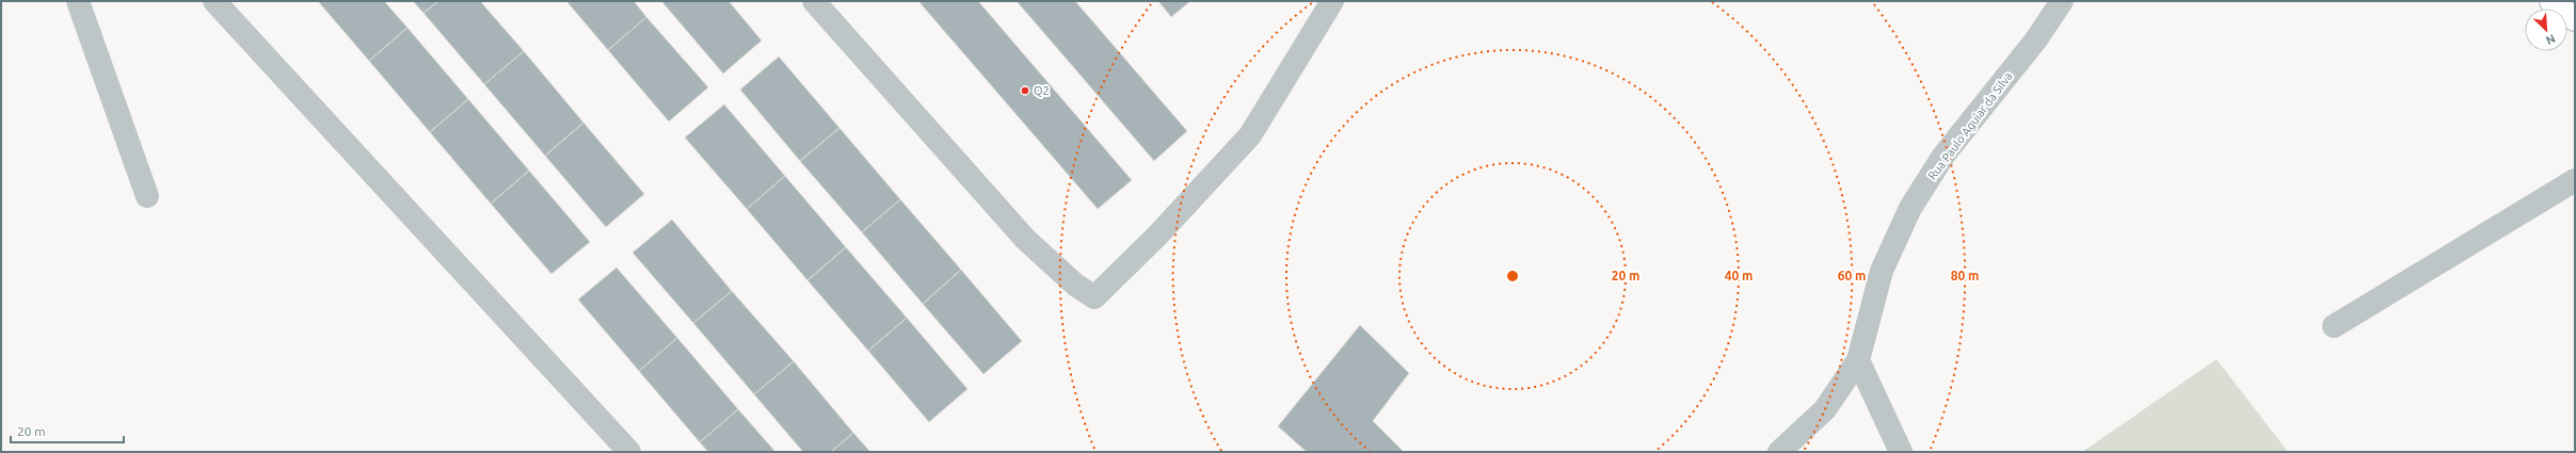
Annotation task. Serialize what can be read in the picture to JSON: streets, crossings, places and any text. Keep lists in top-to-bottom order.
{
  "streets": {
    "street": ["Rua Paulo Aguiar da Silva"]
  },
  "places": ["Q2"],
  "scale_bar": "20 m",
  "north": "bottom right",
  "rings": [
    "20 m",
    "40 m",
    "60 m",
    "80 m"
  ]
}
